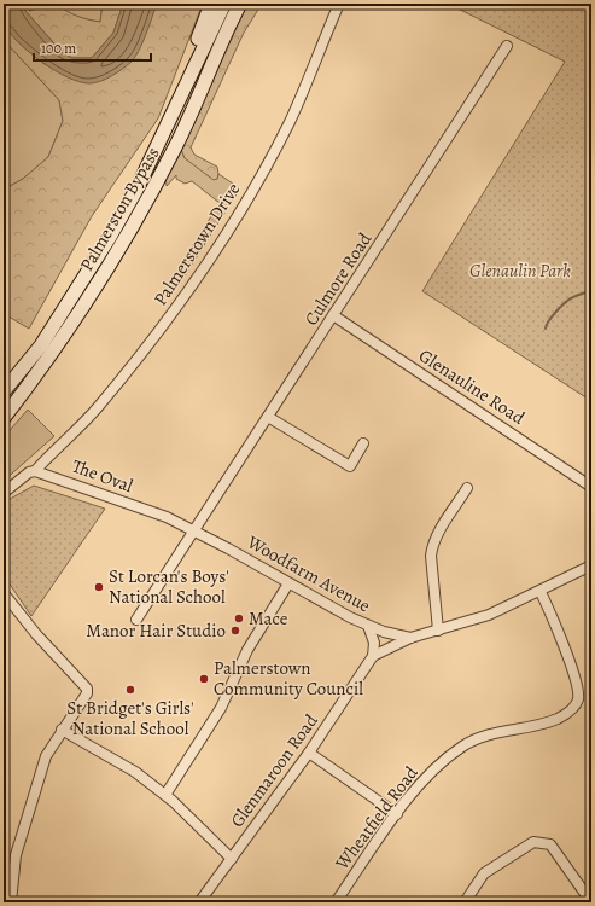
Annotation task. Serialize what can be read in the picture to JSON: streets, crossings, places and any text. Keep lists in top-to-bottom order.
{
  "streets": {
    "main road": ["Palmerston Bypass"],
    "street": [
      "Palmerstown Drive",
      "Culmore Road",
      "Glenauline Road",
      "The Oval",
      "Woodfarm Avenue",
      "Glenmaroon Road",
      "Wheatfield Road"
    ]
  },
  "crossings": [
    ["Palmerstown Drive", "The Oval"],
    ["Culmore Road", "Glenauline Road"],
    ["Culmore Road", "The Oval"],
    ["Culmore Road", "Woodfarm Avenue"],
    ["The Oval", "Woodfarm Avenue"]
  ],
  "parks": ["Glenaulin Park"],
  "places": [
    "St Lorcan's Boys' National School",
    "Mace",
    "Manor Hair Studio",
    "Palmerstown Community Council",
    "St Bridget's Girls' National School"
  ],
  "scale_bar": "100 m"
}
